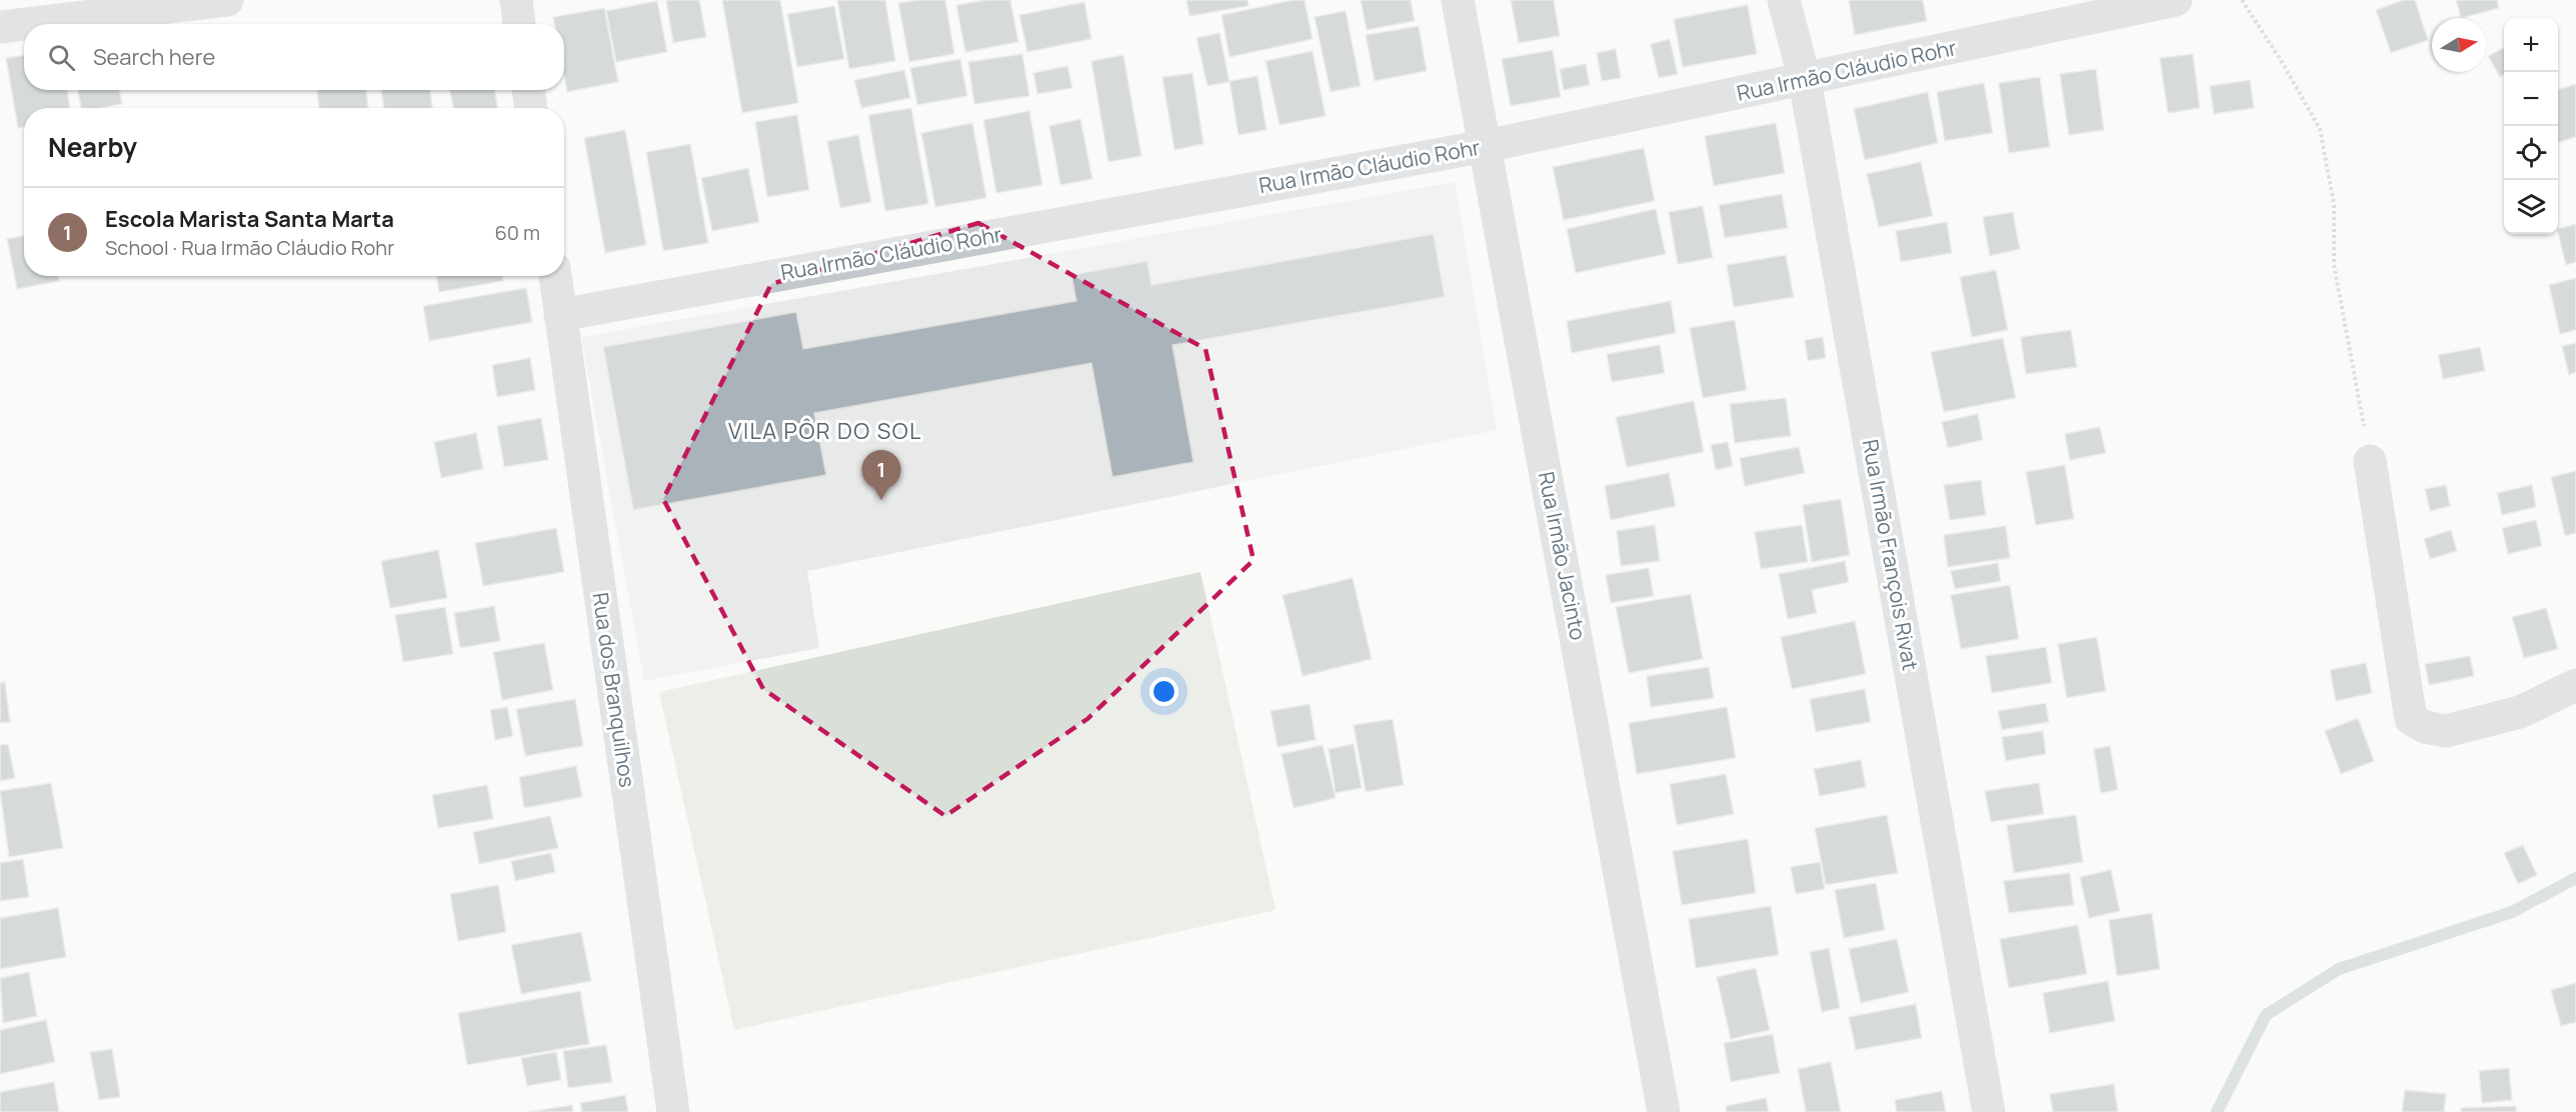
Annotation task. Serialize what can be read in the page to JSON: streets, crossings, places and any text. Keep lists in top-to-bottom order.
{
  "streets": {
    "street": [
      "Rua Irmão Cláudio Rohr",
      "Rua Irmão François Rivat",
      "Rua Irmão Jacinto",
      "Rua dos Branquilhos"
    ]
  },
  "crossings": [
    ["Rua Irmão Cláudio Rohr", "Rua Irmão François Rivat"],
    ["Rua Irmão Cláudio Rohr", "Rua Irmão Jacinto"],
    ["Rua Irmão Cláudio Rohr", "Rua dos Branquilhos"]
  ],
  "districts": ["VILA PÔR DO SOL"],
  "north": "right",
  "page": {
    "map_buttons": ["+", "−"],
    "search": "Search here",
    "heading": "Nearby",
    "list": [
      {
        "mark": "1",
        "name": "Escola Marista Santa Marta",
        "note": "School · Rua Irmão Cláudio Rohr",
        "value": "60 m"
      }
    ],
    "pins": "1"
  }
}
